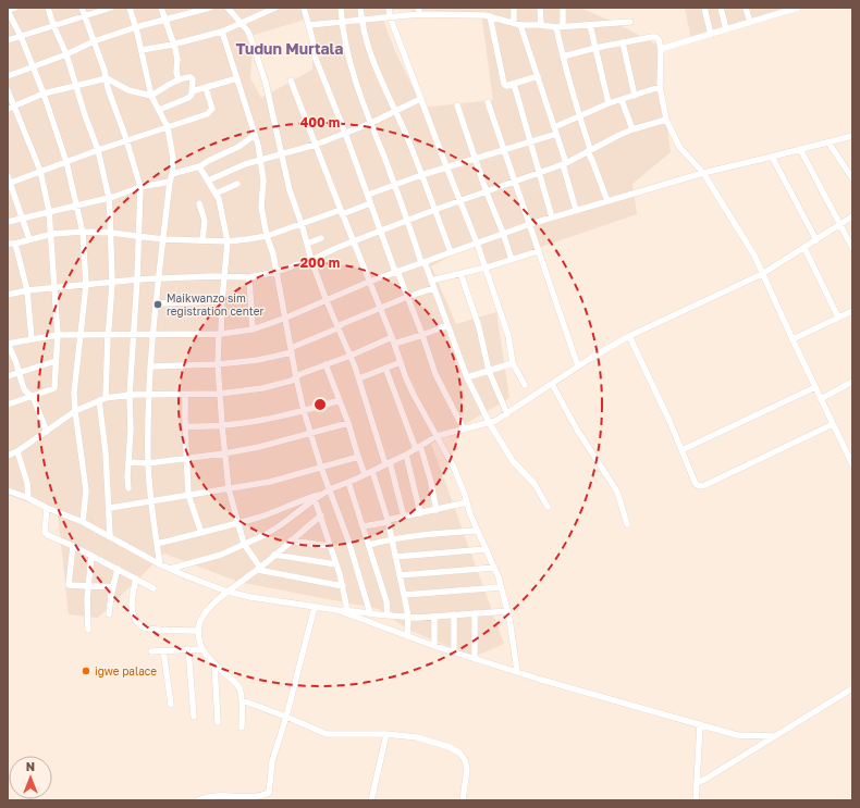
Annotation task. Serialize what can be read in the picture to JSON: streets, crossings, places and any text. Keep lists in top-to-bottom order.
{
  "districts": ["Tudun Murtala"],
  "places": ["Maikwanzo sim registration center", "igwe palace"],
  "north": "top",
  "rings": ["400 m", "200 m"]
}
